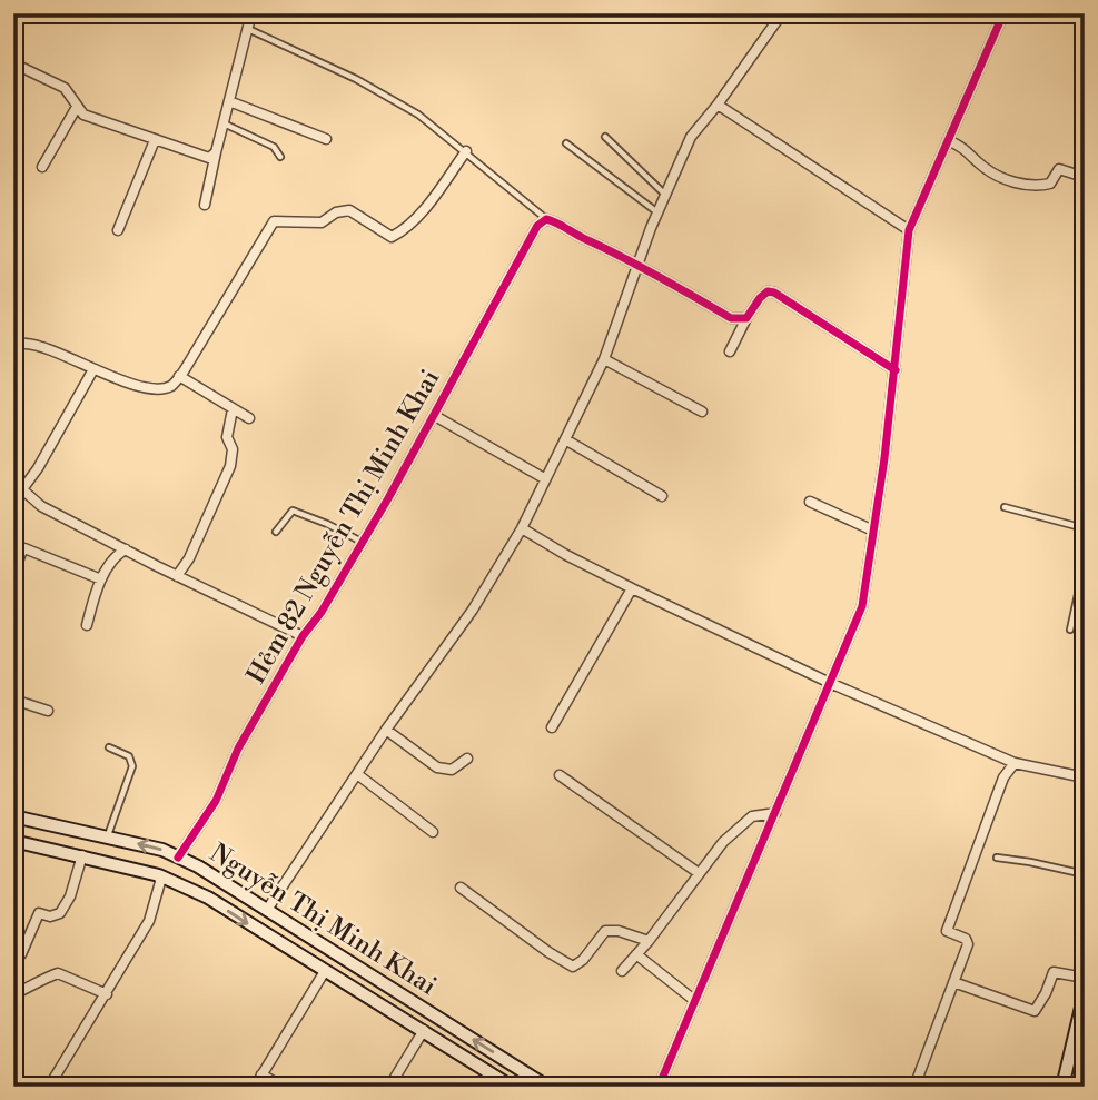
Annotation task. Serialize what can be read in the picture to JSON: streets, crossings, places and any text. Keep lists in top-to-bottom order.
{
  "streets": {
    "main road": ["Nguyễn Thị Minh Khai"],
    "street": ["Hẻm 82 Nguyễn Thị Minh Khai"]
  },
  "crossings": [
    ["Hẻm 82 Nguyễn Thị Minh Khai", "Nguyễn Thị Minh Khai"]
  ]
}
